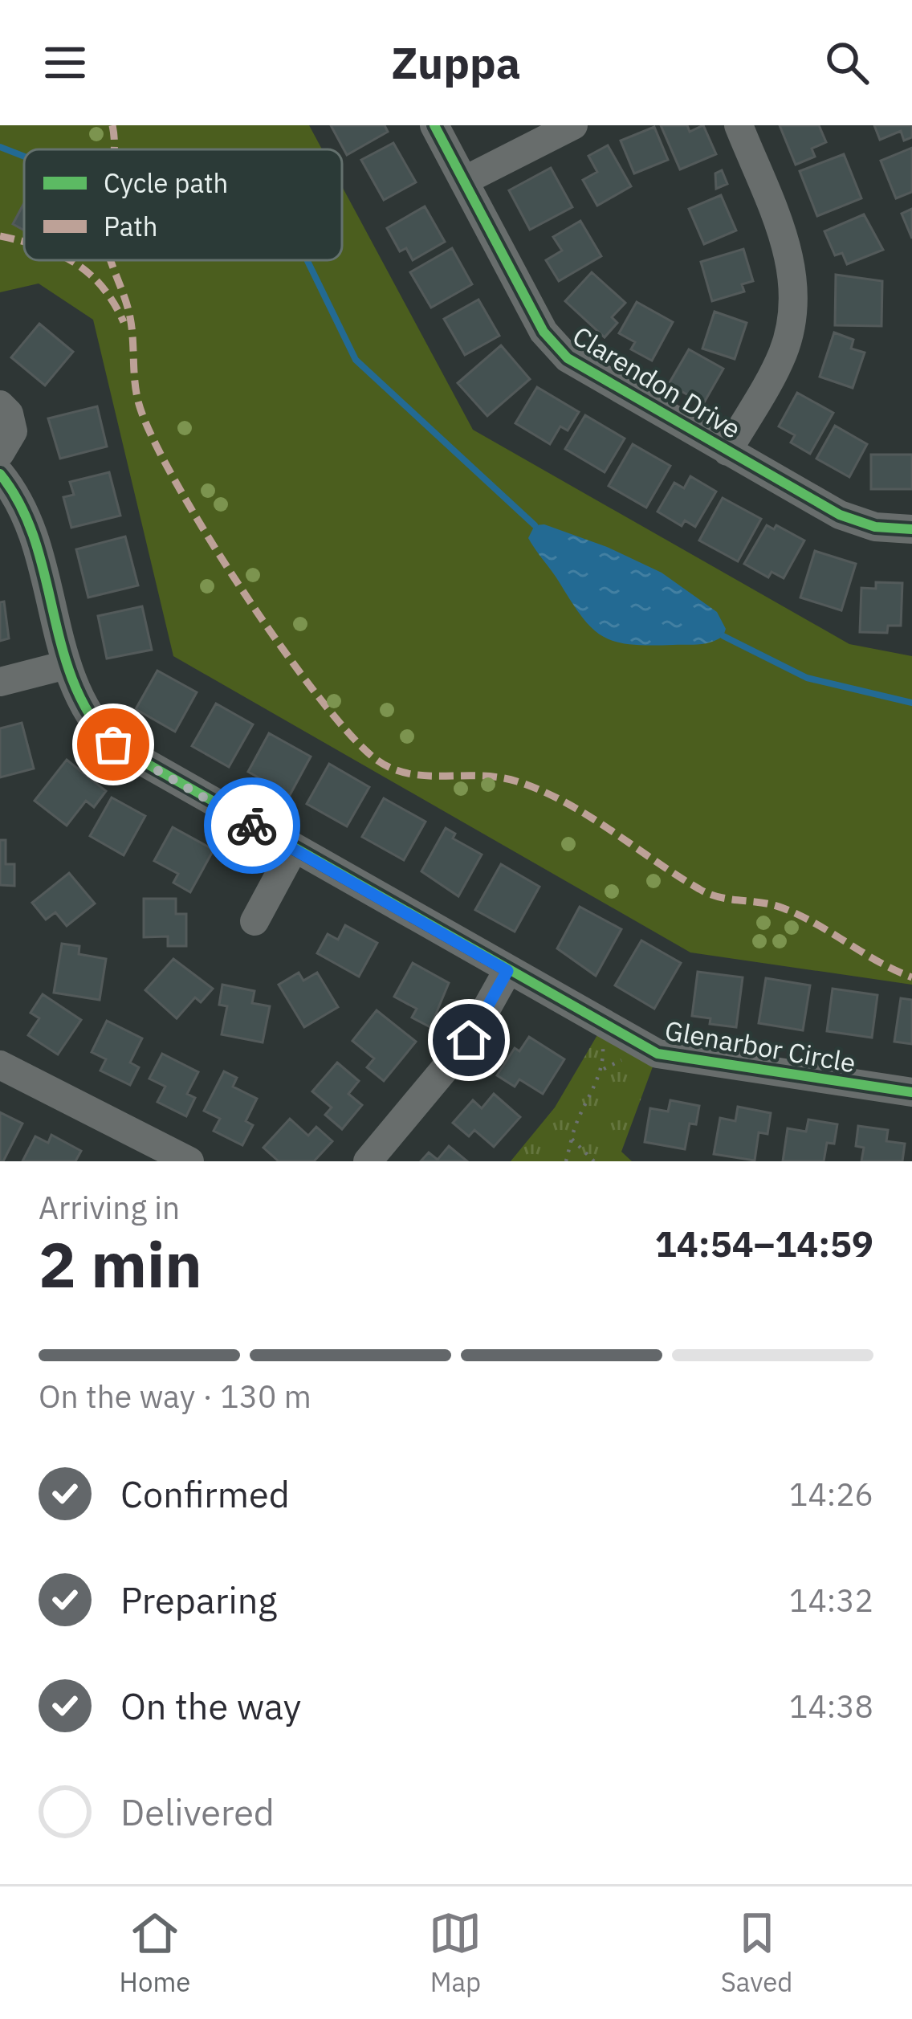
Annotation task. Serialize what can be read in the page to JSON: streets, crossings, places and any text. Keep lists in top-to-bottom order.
{
  "streets": {
    "street": ["Clarendon Drive", "Glenarbor Circle"]
  },
  "legend": ["Cycle path", "Path"],
  "page": {
    "header": "Zuppa",
    "heading": ["2 min", "Arriving in", "14:54–14:59"],
    "bar": "On the way · 130 m",
    "list": [
      ["Confirmed", "14:26"],
      ["Preparing", "14:32"],
      ["On the way", "14:38"],
      "Delivered"
    ],
    "tabs": ["Home", "Map", "Saved"]
  }
}
